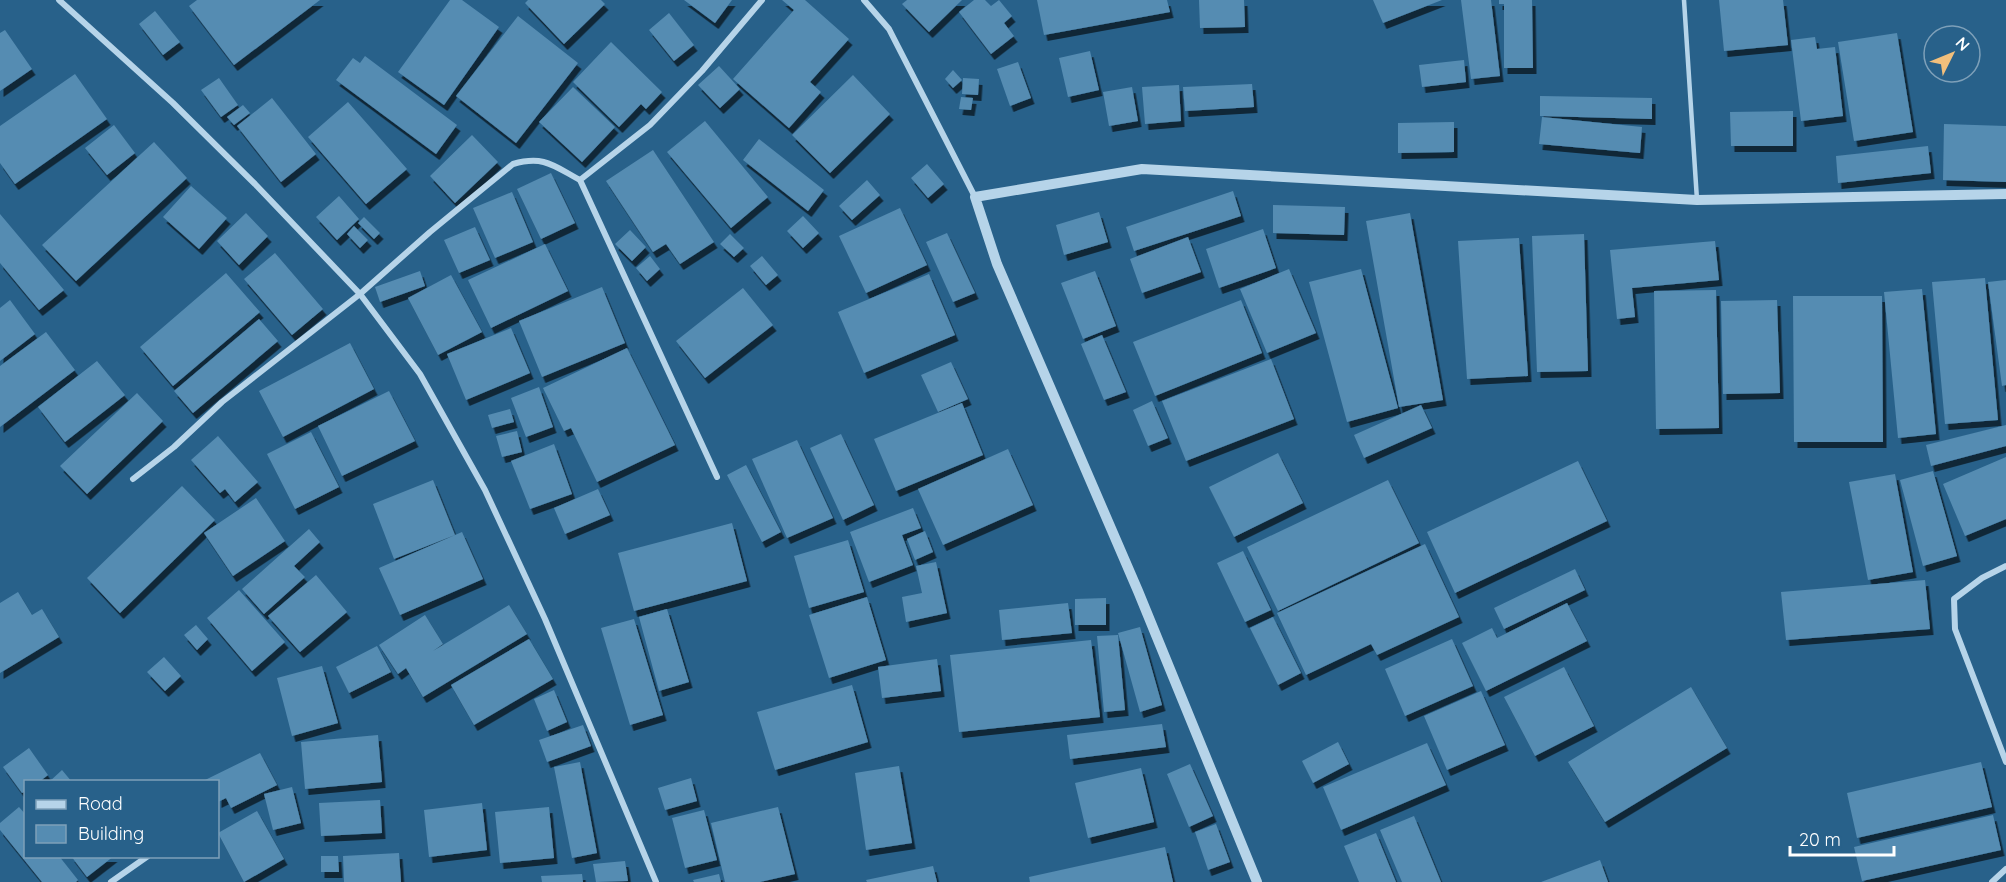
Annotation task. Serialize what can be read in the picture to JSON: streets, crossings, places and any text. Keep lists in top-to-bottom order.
{
  "legend": ["Road", "Building"],
  "scale_bar": "20 m",
  "north": "top right"
}
